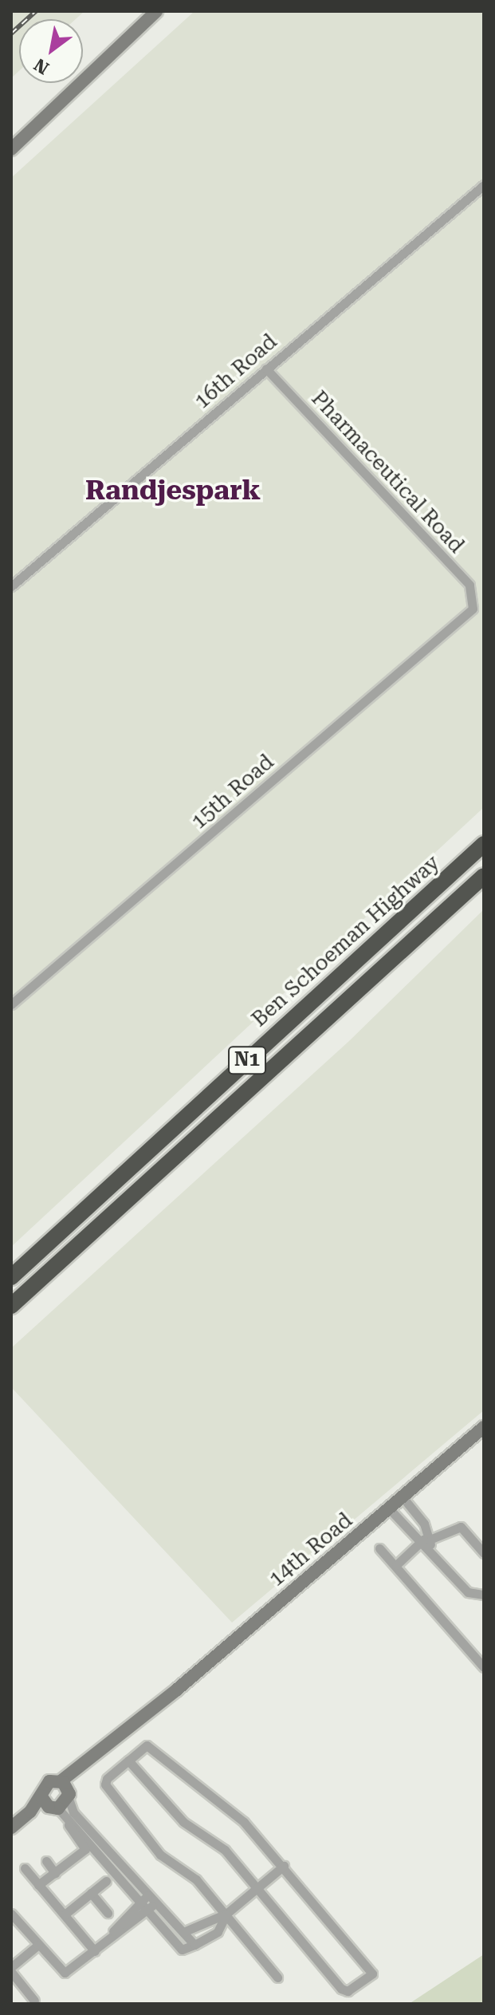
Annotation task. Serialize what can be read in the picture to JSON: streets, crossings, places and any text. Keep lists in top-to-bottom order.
{
  "streets": {
    "highway": ["Ben Schoeman Highway", "N1"],
    "street": [
      "16th Road",
      "Pharmaceutical Road",
      "15th Road",
      "14th Road"
    ]
  },
  "crossings": [
    ["16th Road", "Pharmaceutical Road"],
    ["Pharmaceutical Road", "15th Road"]
  ],
  "districts": ["Randjespark"],
  "north": "bottom left"
}
